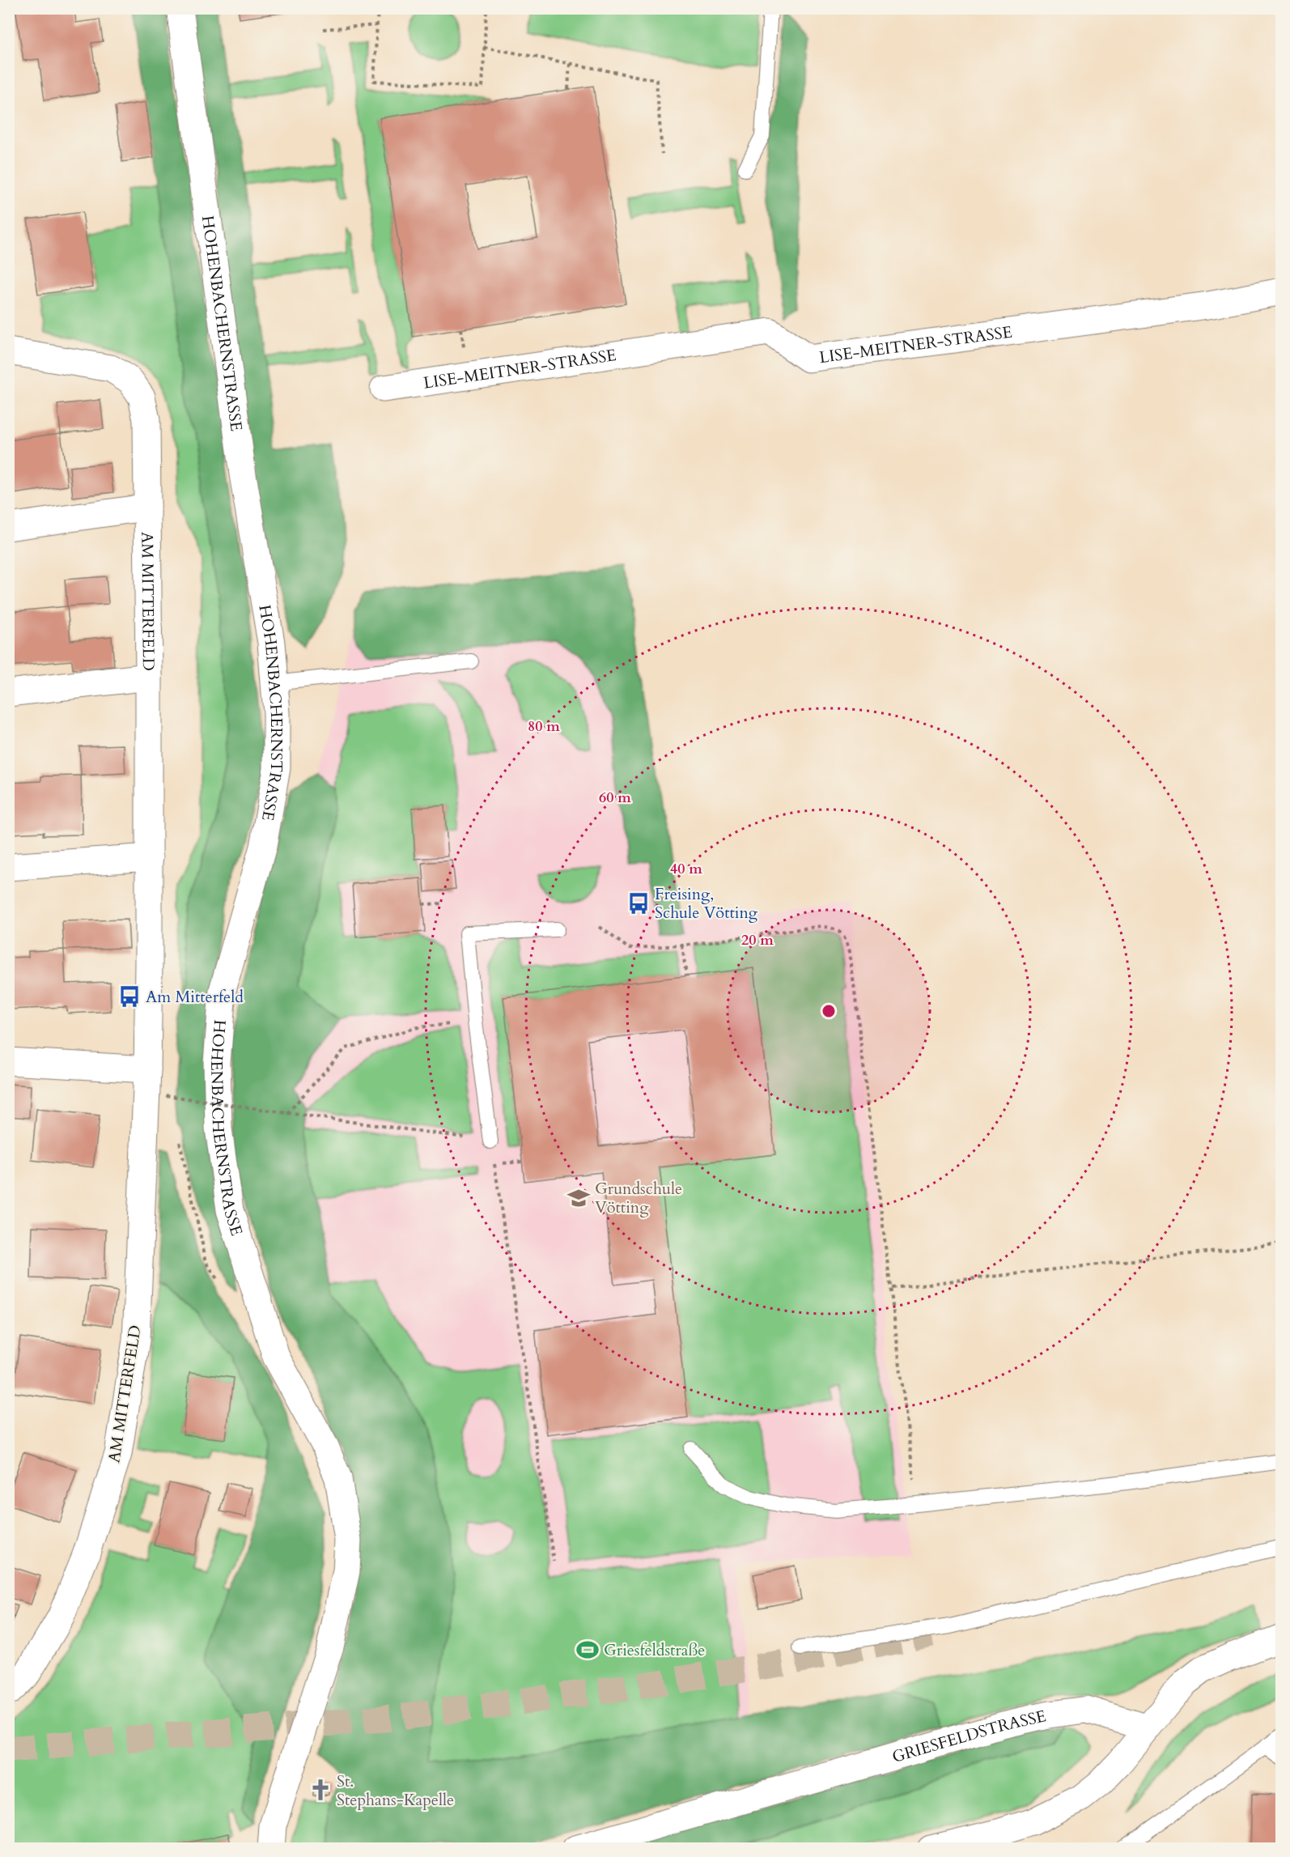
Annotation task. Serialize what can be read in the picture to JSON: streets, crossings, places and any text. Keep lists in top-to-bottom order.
{
  "streets": {
    "street": [
      "HOHENBACHERNSTRASSE",
      "LISE-MEITNER-STRASSE",
      "AM MITTERFELD",
      "GRIESFELDSTRASSE"
    ]
  },
  "places": {
    "bus stop": ["Freising, Schule Vötting", "Am Mitterfeld"],
    "school or university": ["Grundschule Vötting"],
    "sports": ["Griesfeldstraße"],
    "church": ["St. Stephans-Kapelle"]
  },
  "rings": [
    "80 m",
    "60 m",
    "40 m",
    "20 m"
  ]
}
